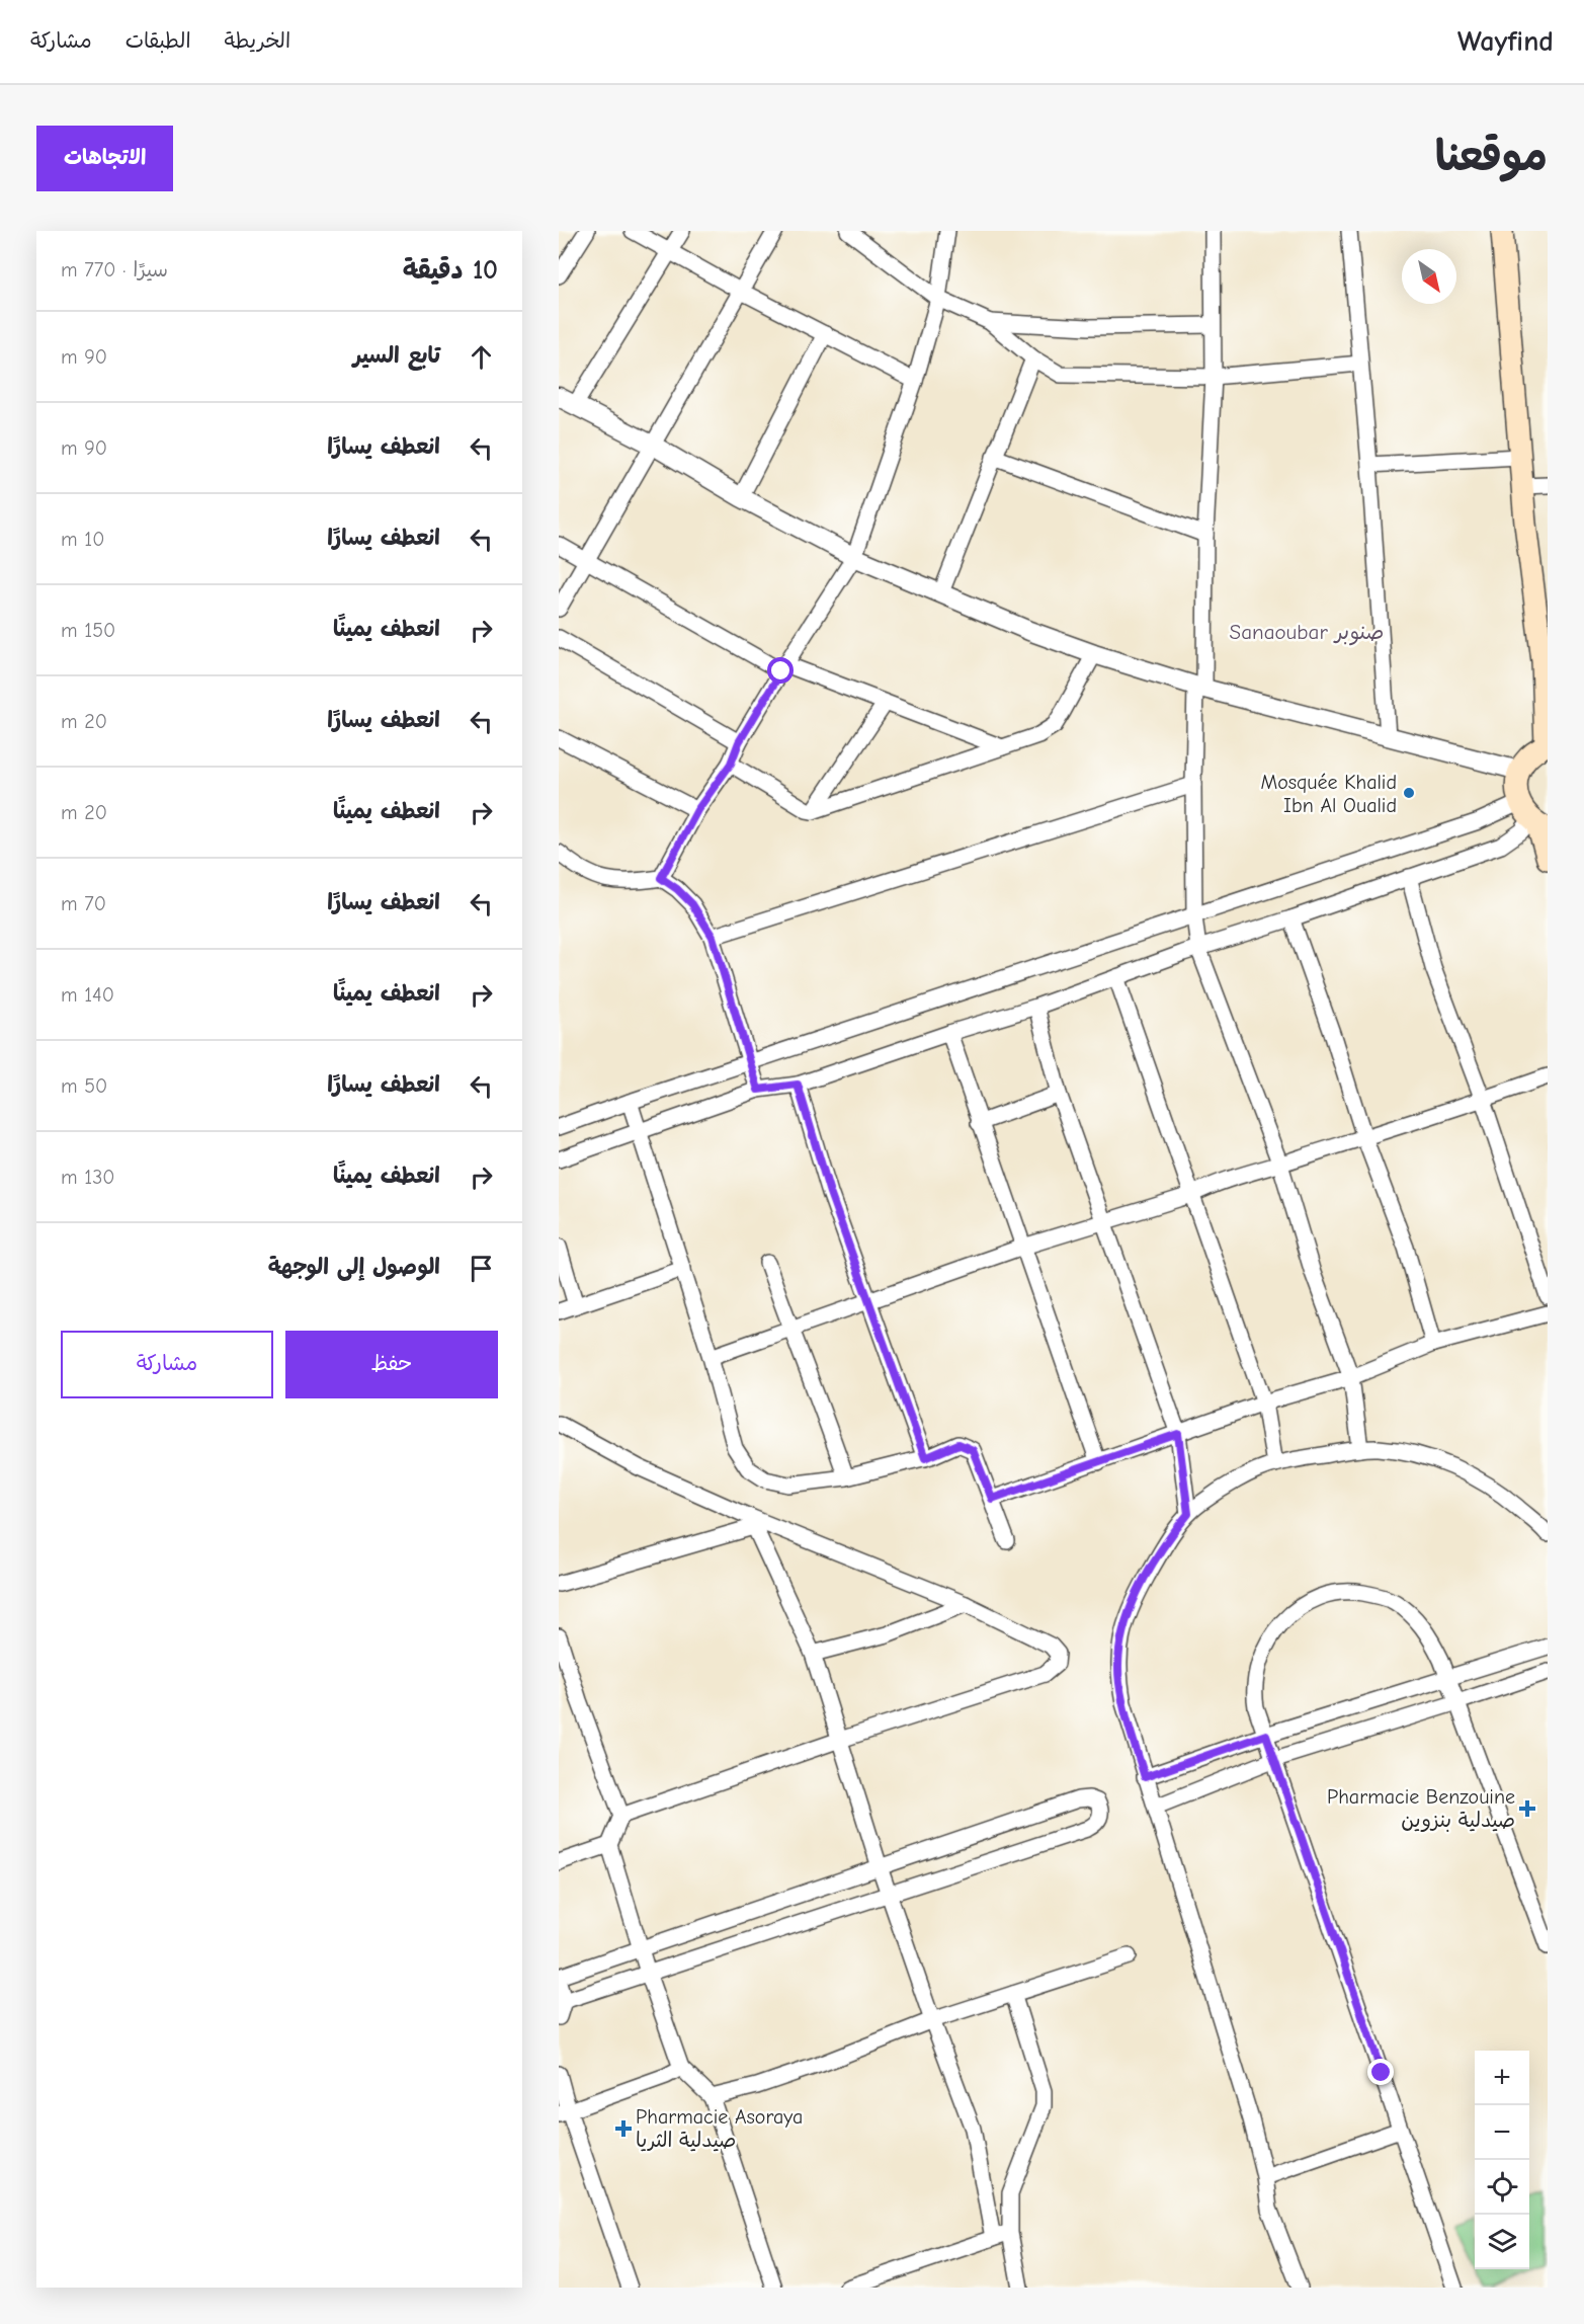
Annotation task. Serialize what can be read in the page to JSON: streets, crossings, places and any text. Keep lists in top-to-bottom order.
{
  "districts": ["Sanaoubar صنوبر"],
  "places": {
    "other": ["Mosquée Khalid Ibn Al Oualid"],
    "health": ["Pharmacie Benzouine صيدلية بنزوين", "Pharmacie Asoraya صيدلية الثريا"]
  },
  "north": "bottom right",
  "page": {
    "header": "Wayfind",
    "nav": ["الخريطة", "الطبقات", "مشاركة"],
    "title": "موقعنا",
    "buttons": [
      "الاتجاهات",
      ["حفظ", "مشاركة"]
    ],
    "heading": ["10 دقيقة", "سيرًا · 770 m"],
    "list": [
      ["تابع السير", "90 m"],
      ["انعطف يسارًا", "90 m"],
      ["انعطف يسارًا", "10 m"],
      ["انعطف يمينًا", "150 m"],
      ["انعطف يسارًا", "20 m"],
      ["انعطف يمينًا", "20 m"],
      ["انعطف يسارًا", "70 m"],
      ["انعطف يمينًا", "140 m"],
      ["انعطف يسارًا", "50 m"],
      ["انعطف يمينًا", "130 m"],
      "الوصول إلى الوجهة"
    ],
    "map_buttons": ["+", "−"]
  }
}
